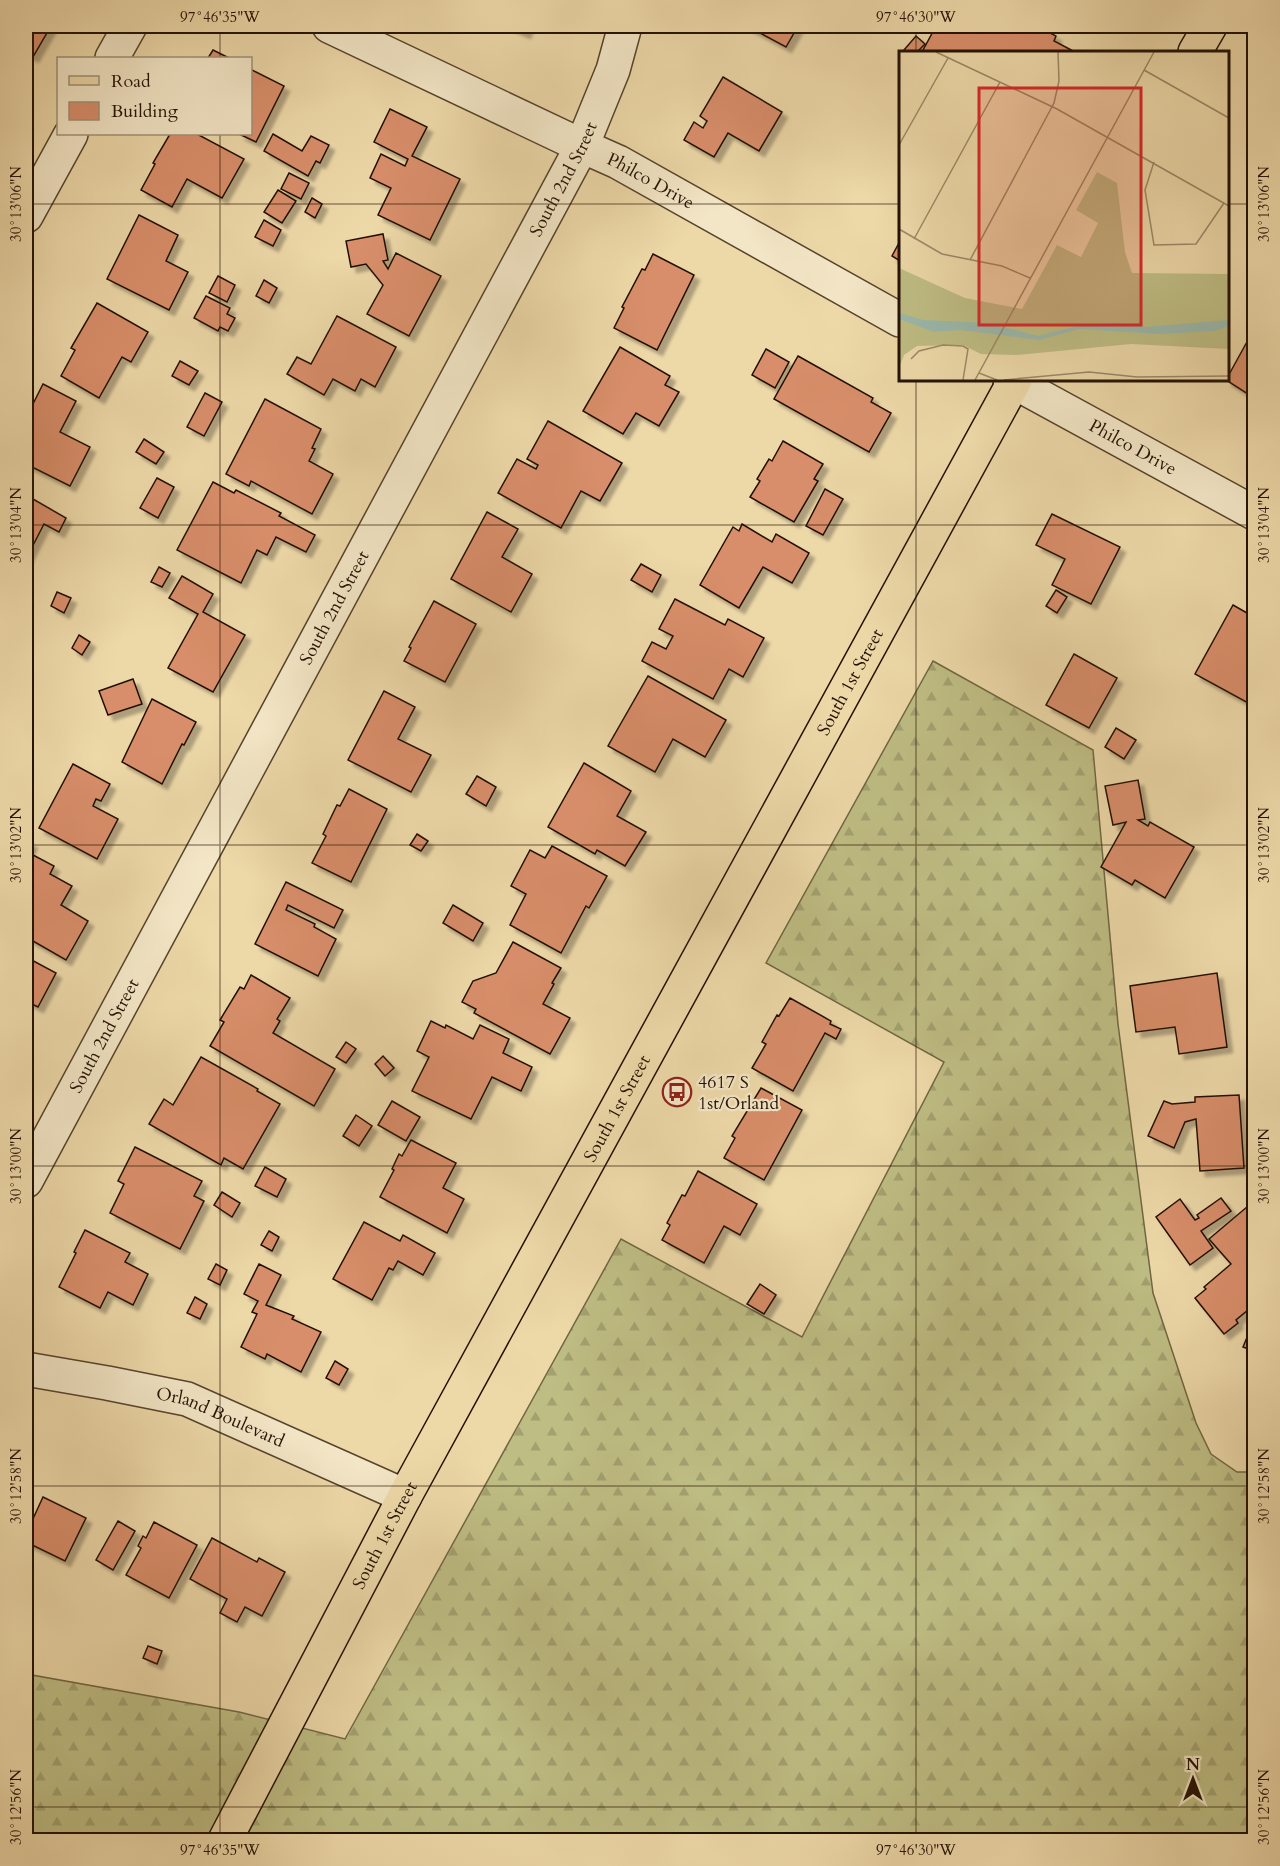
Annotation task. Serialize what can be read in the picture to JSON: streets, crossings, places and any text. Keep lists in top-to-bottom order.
{
  "streets": {
    "main road": ["South 1st Street"],
    "street": ["South 2nd Street", "Philco Drive", "Orland Boulevard"]
  },
  "crossings": [
    ["South 2nd Street", "Philco Drive"],
    ["South 1st Street", "Orland Boulevard"]
  ],
  "places": {
    "bus stop": ["4617 S 1st/Orland"]
  },
  "legend": ["Road", "Building"],
  "north": "top",
  "coordinates": [
    "97°46'35\"W",
    "97°46'30\"W",
    "30°13'06\"N",
    "30°13'04\"N",
    "30°13'02\"N",
    "30°13'00\"N",
    "30°12'58\"N",
    "30°12'56\"N"
  ]
}
